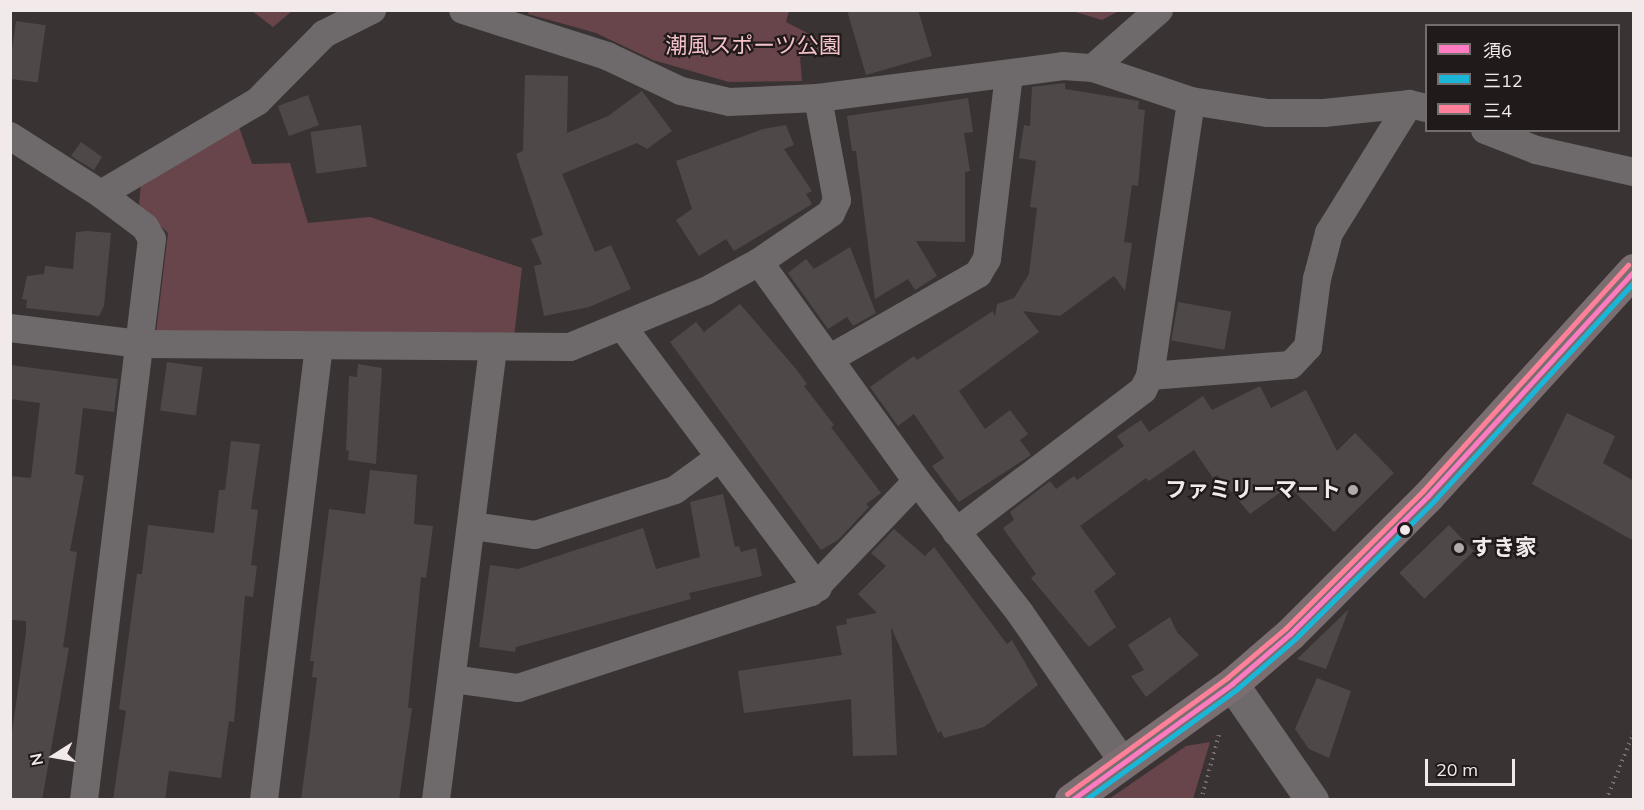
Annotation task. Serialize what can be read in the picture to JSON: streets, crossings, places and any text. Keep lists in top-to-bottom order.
{
  "parks": ["潮風スポーツ公園"],
  "places": ["ファミリーマート", "すき家"],
  "lines": ["transit line 三4", "transit line 須6", "transit line 三12"],
  "legend": ["須6", "三12", "三4"],
  "scale_bar": "20 m",
  "north": "left"
}
